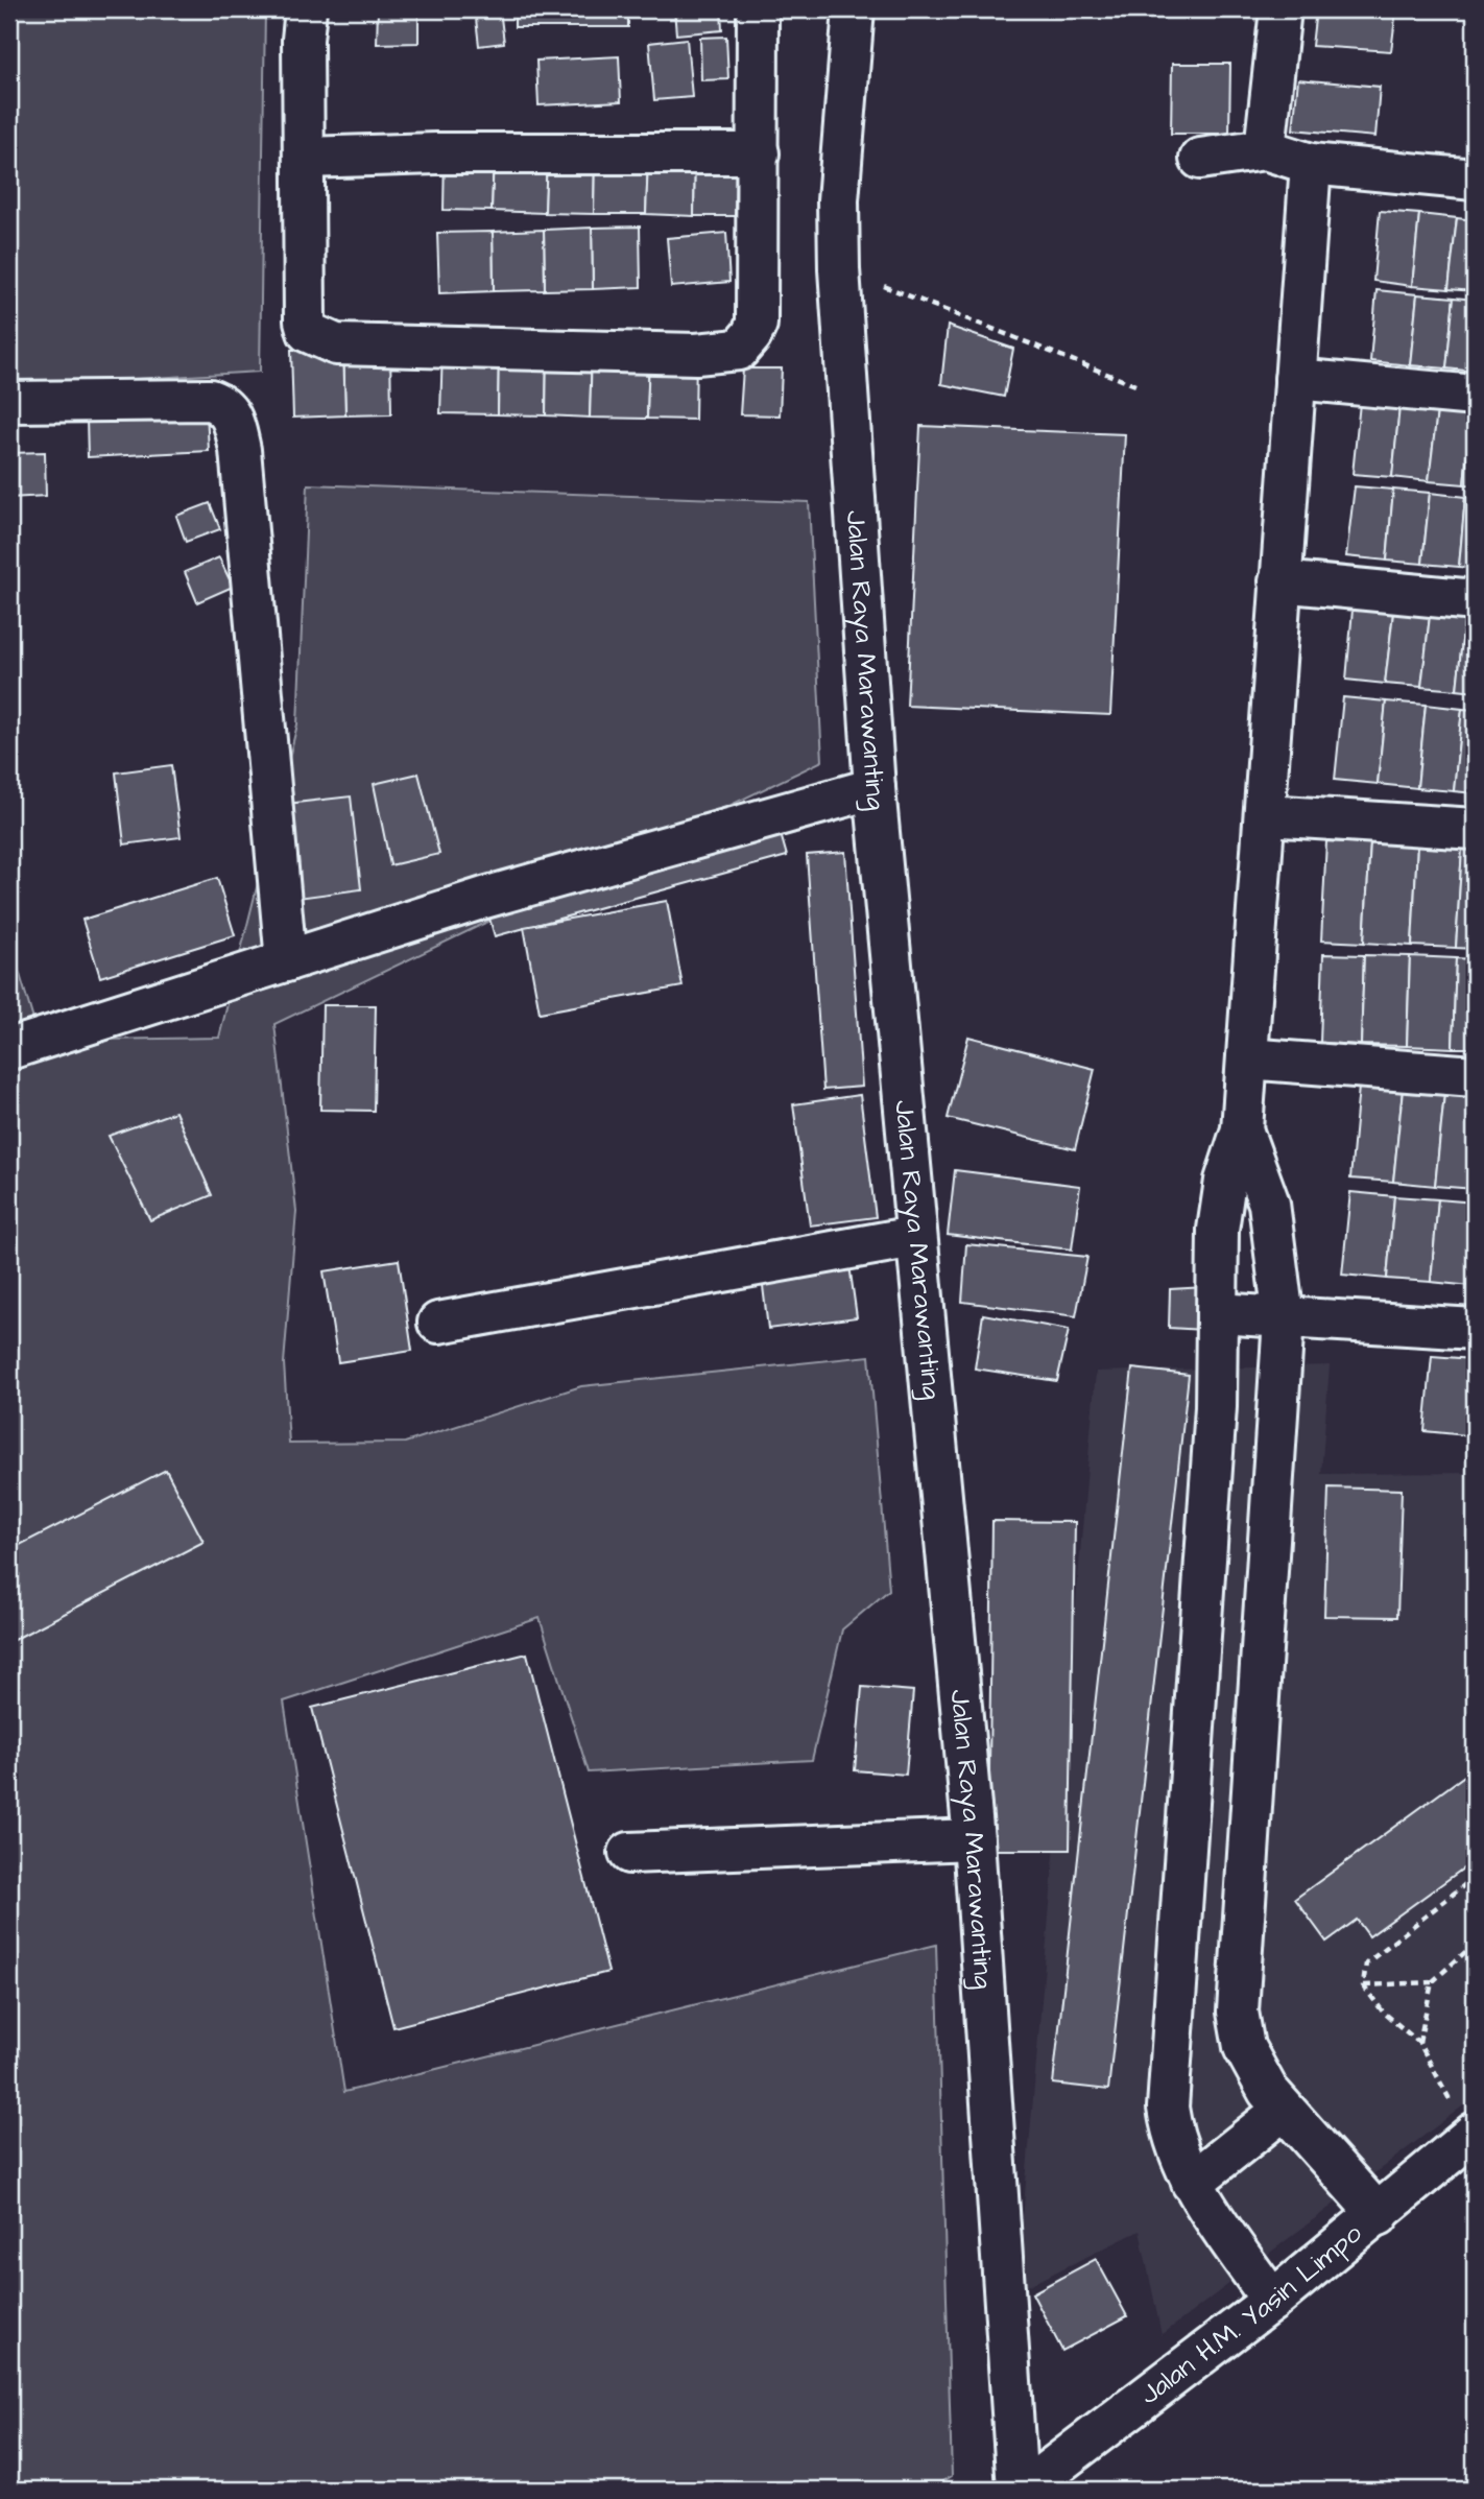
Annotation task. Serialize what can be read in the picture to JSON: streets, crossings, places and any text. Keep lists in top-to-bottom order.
{
  "streets": {
    "street": ["Jalan Raya Marawanting", "Jalan H.M. Yasin Limpo"]
  }
}
